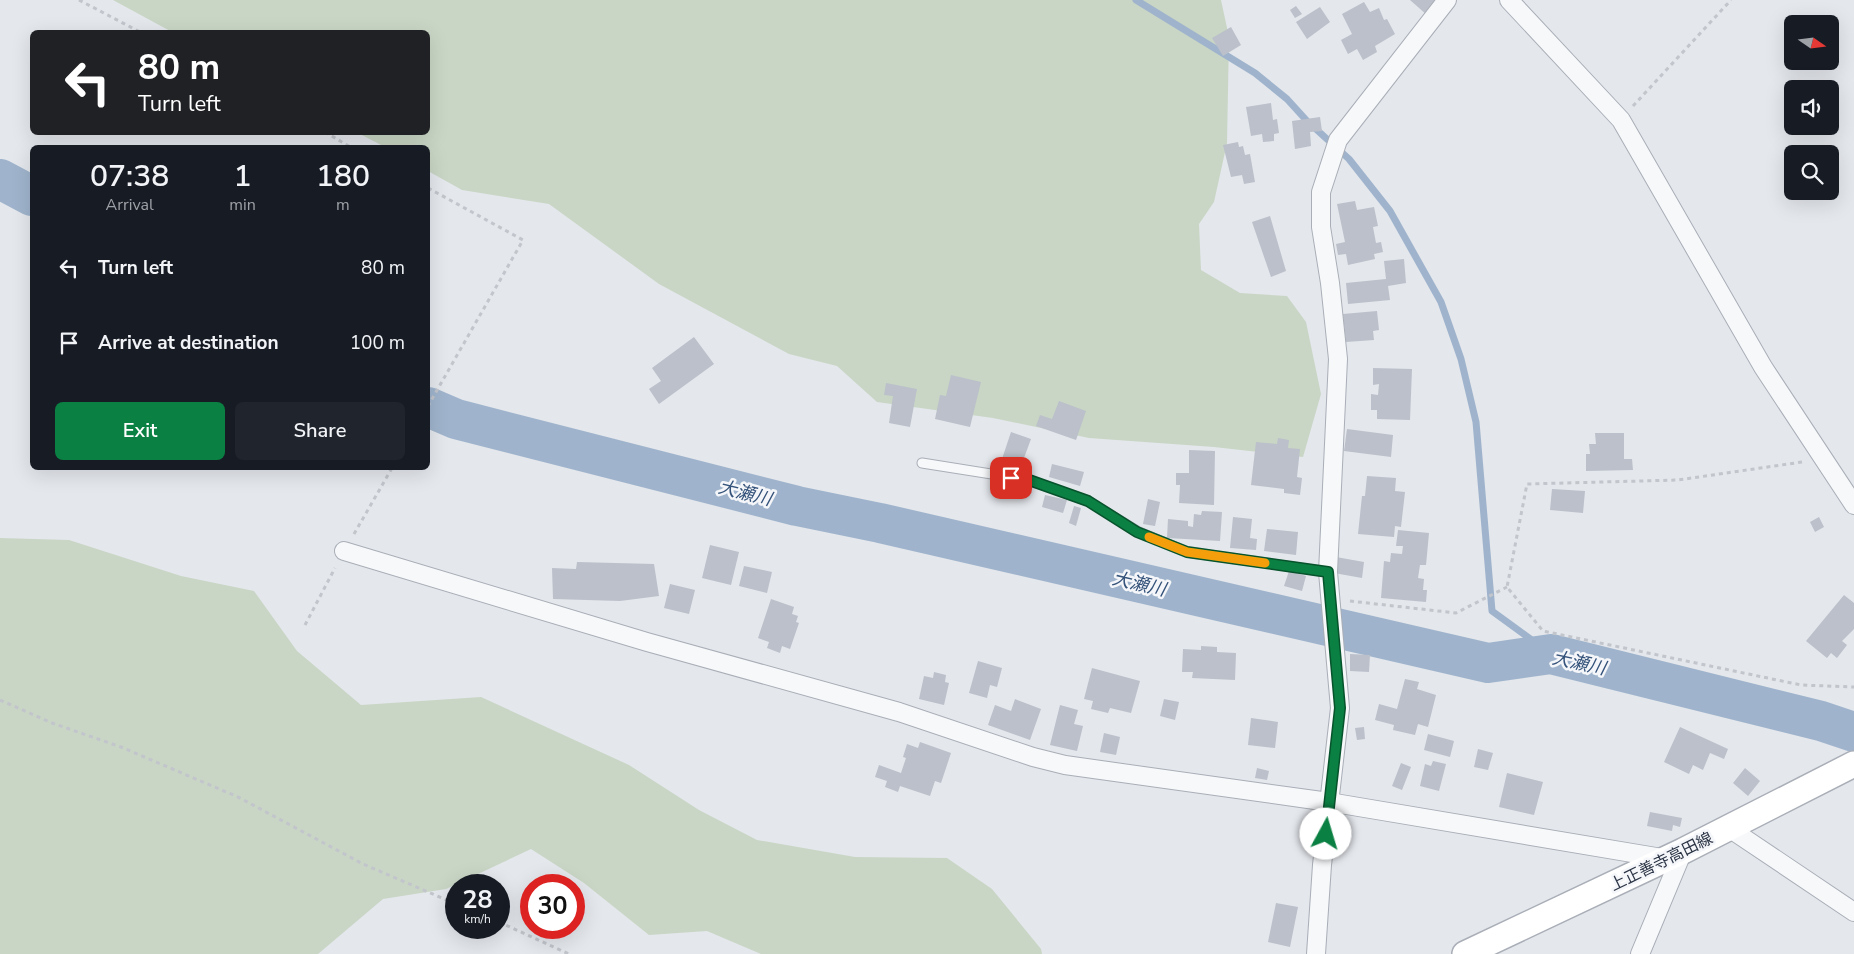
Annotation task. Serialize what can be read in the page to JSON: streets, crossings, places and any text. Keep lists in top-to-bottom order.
{
  "streets": {
    "main road": ["上正善寺高田線"]
  },
  "water": ["大瀬川"],
  "north": "right",
  "page": {
    "turn": ["80 m", "Turn left"],
    "eta": [
      "07:38",
      "Arrival",
      "1",
      "min",
      "180",
      "m"
    ],
    "list": [
      {
        "name": "Turn left",
        "value": "80 m"
      },
      {
        "name": "Arrive at destination",
        "value": "100 m"
      }
    ],
    "buttons": ["Exit", "Share"],
    "speed": "28 km/h",
    "limit": "30"
  }
}
